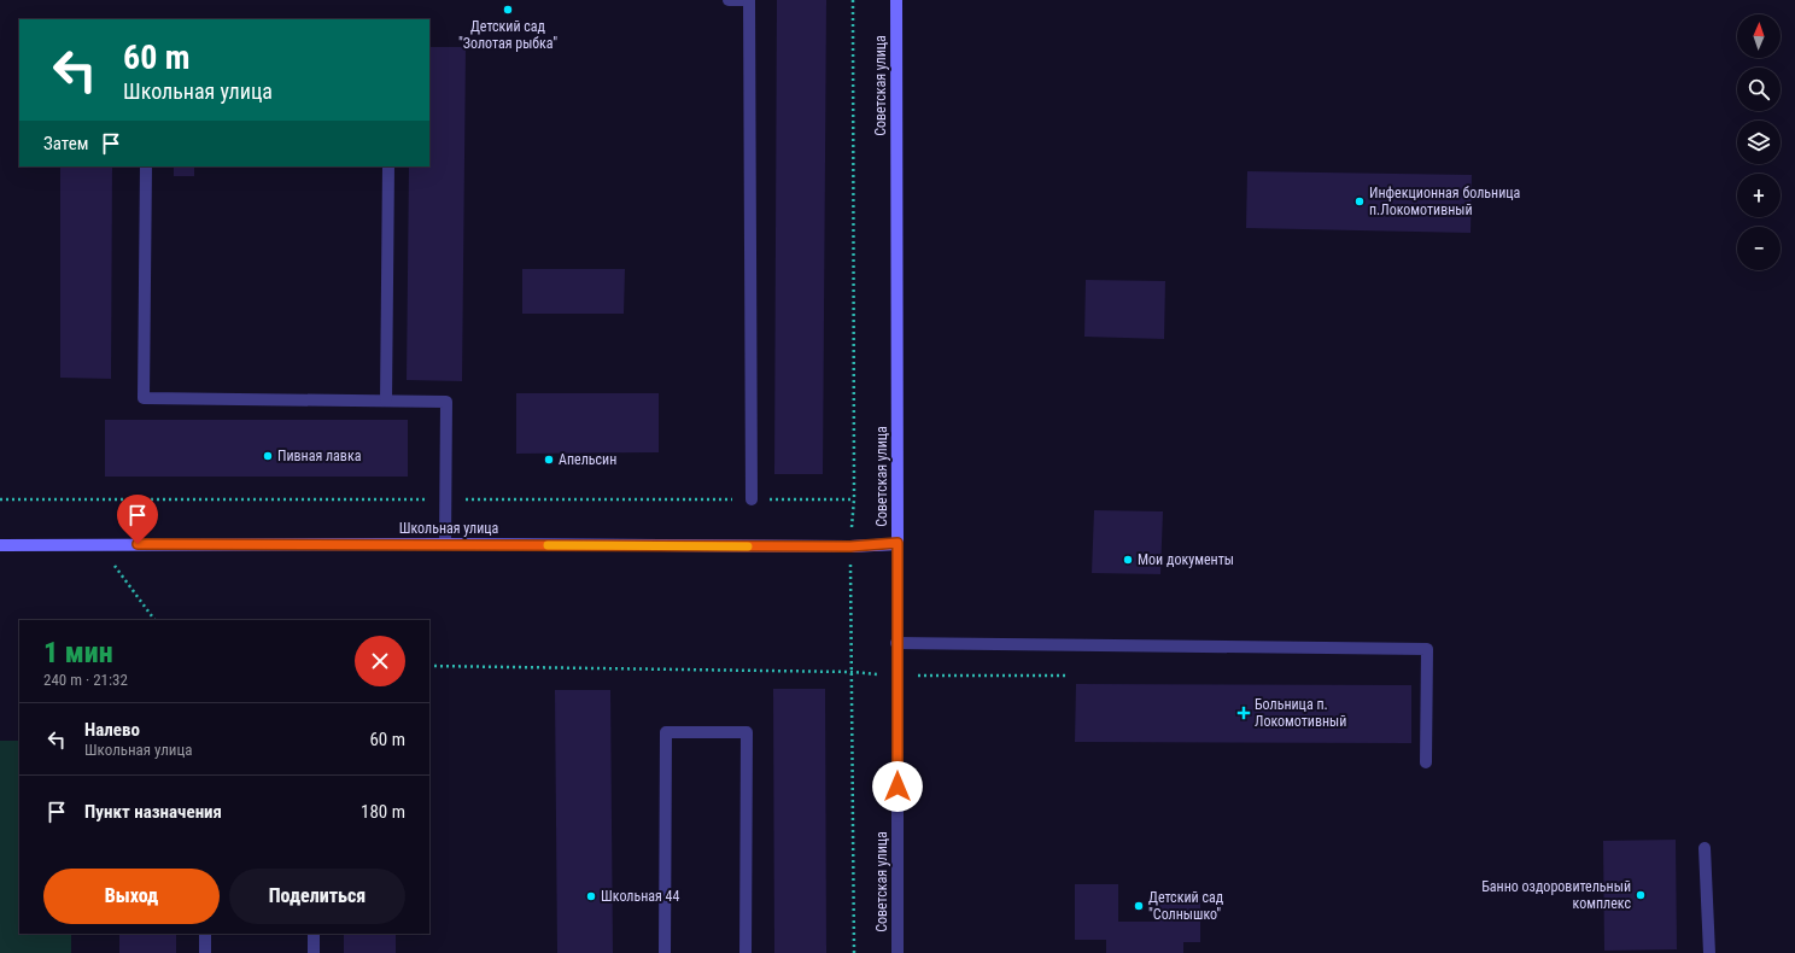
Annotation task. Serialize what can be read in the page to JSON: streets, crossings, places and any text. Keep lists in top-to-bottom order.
{
  "streets": {
    "street": ["Советская улица", "Школьная улица"]
  },
  "crossings": [
    ["Советская улица", "Школьная улица"]
  ],
  "places": {
    "other": [
      "Детский сад \"Золотая рыбка\"",
      "Инфекционная больница п.Локомотивный",
      "Пивная лавка",
      "Апельсин",
      "Мои документы",
      "Банно оздоровительный комплекс",
      "Школьная 44",
      "Детский сад \"Солнышко\""
    ],
    "health": ["Больница п. Локомотивный"]
  },
  "north": "top",
  "page": {
    "map_buttons": ["+", "−"],
    "turn": ["60 m", "Школьная улица"],
    "then": "Затем",
    "heading": ["1 мин", "240 m · 21:32"],
    "list": [
      {
        "name": "Налево",
        "note": "Школьная улица",
        "value": "60 m"
      },
      {
        "name": "Пункт назначения",
        "value": "180 m"
      }
    ],
    "buttons": ["Выход", "Поделиться"]
  }
}
